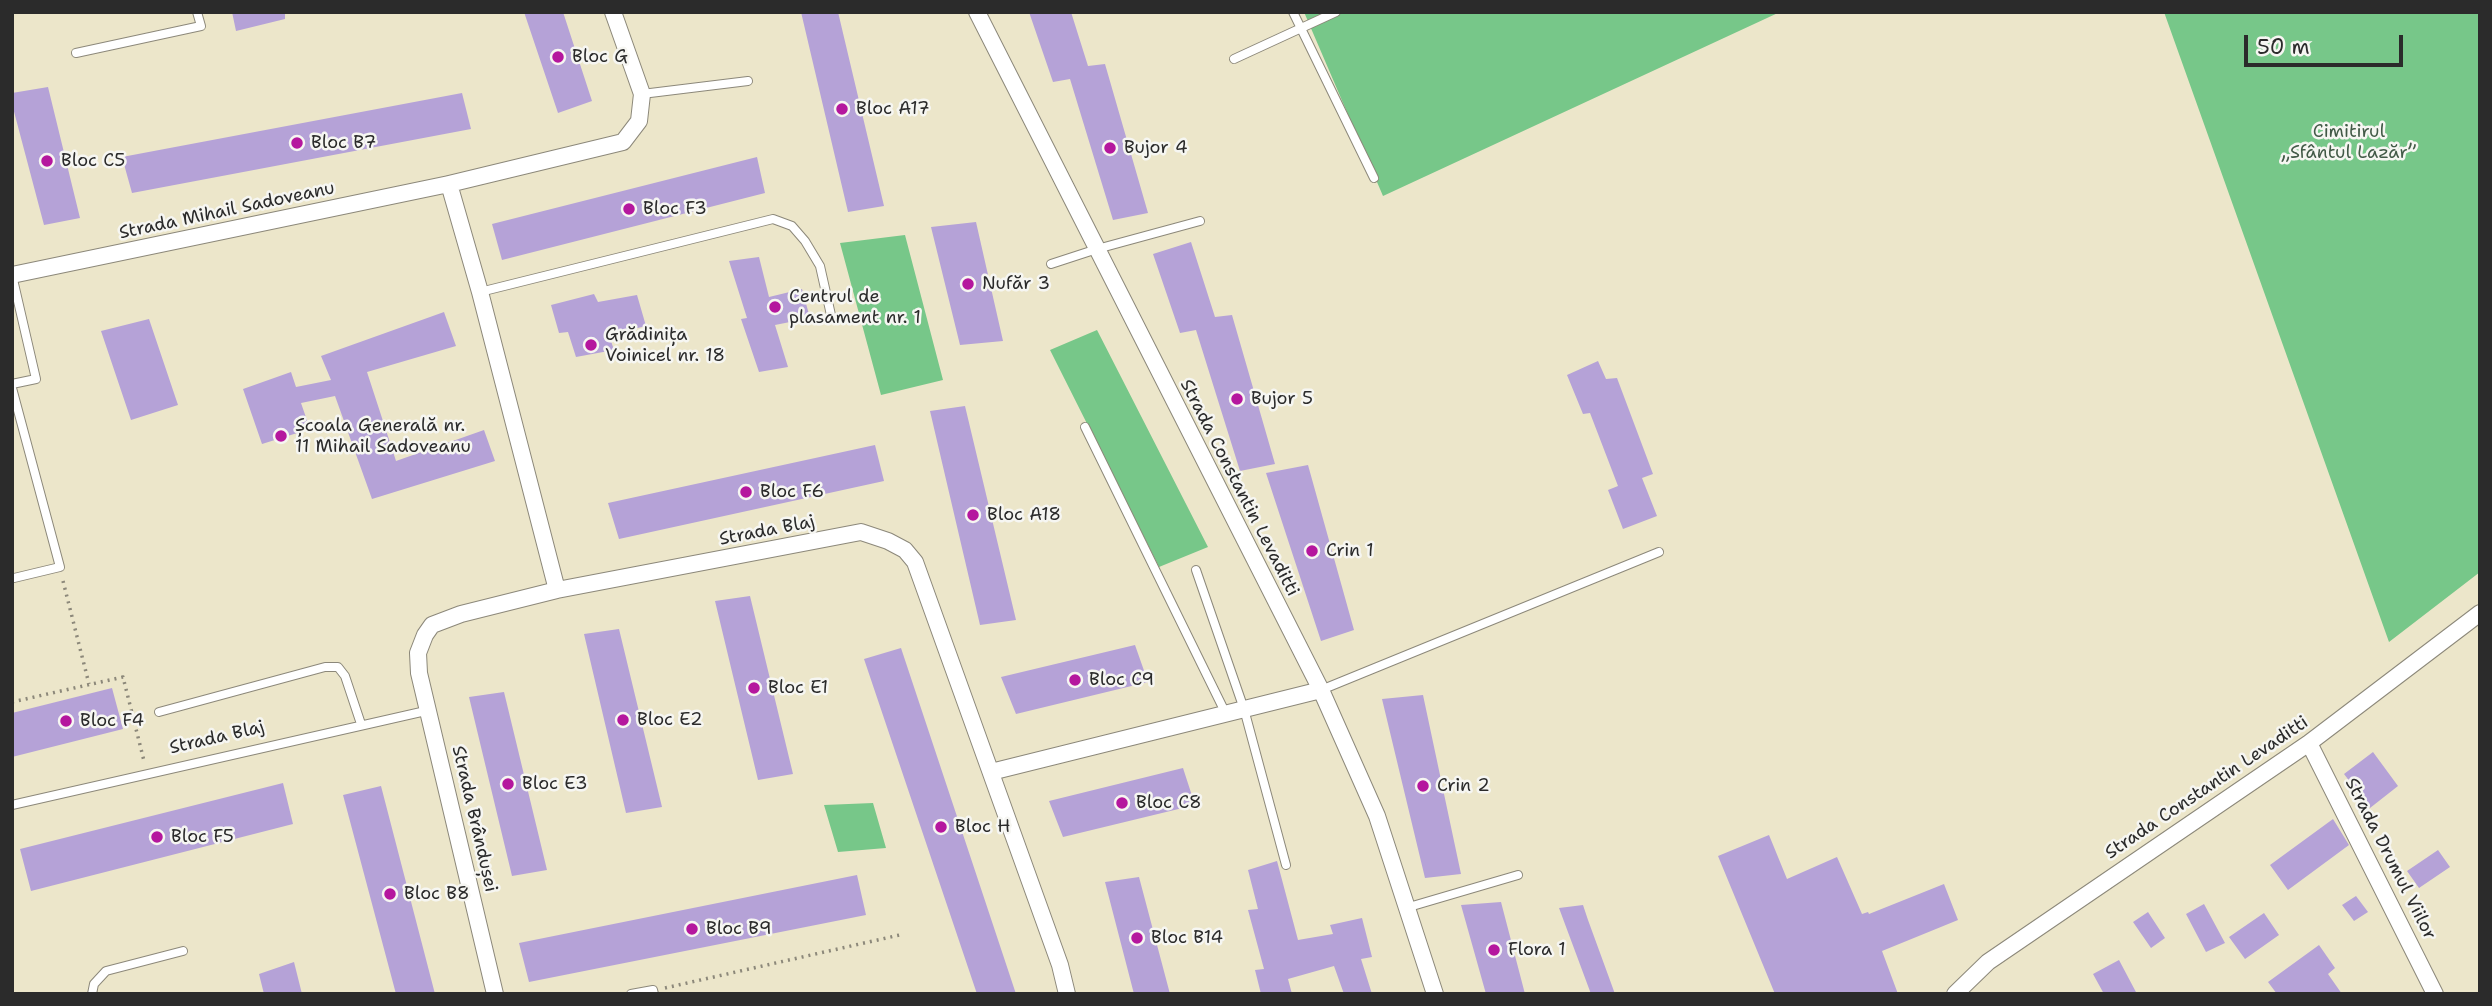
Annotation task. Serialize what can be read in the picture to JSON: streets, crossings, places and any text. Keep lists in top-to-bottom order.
{
  "streets": {
    "street": [
      "Strada Mihail Sadoveanu",
      "Strada Constantin Levaditti",
      "Strada Blaj",
      "Strada Brândușei",
      "Strada Drumul Viilor"
    ]
  },
  "crossings": [
    ["Strada Constantin Levaditti", "Strada Drumul Viilor"],
    ["Strada Blaj", "Strada Brândușei"]
  ],
  "parks": ["Cimitirul „Sfântul Lazăr”"],
  "places": [
    "Bloc G",
    "Bloc A17",
    "Bloc B7",
    "Bujor 4",
    "Bloc C5",
    "Bloc F3",
    "Nufăr 3",
    "Centrul de plasament nr. 1",
    "Grădinița Voinicel nr. 18",
    "Bujor 5",
    "Școala Generală nr. 11 Mihail Sadoveanu",
    "Bloc F6",
    "Bloc A18",
    "Crin 1",
    "Bloc C9",
    "Bloc E1",
    "Bloc E2",
    "Bloc F4",
    "Bloc E3",
    "Crin 2",
    "Bloc C8",
    "Bloc H",
    "Bloc F5",
    "Bloc B8",
    "Bloc B9",
    "Bloc B14",
    "Flora 1"
  ],
  "scale_bar": "50 m"
}
